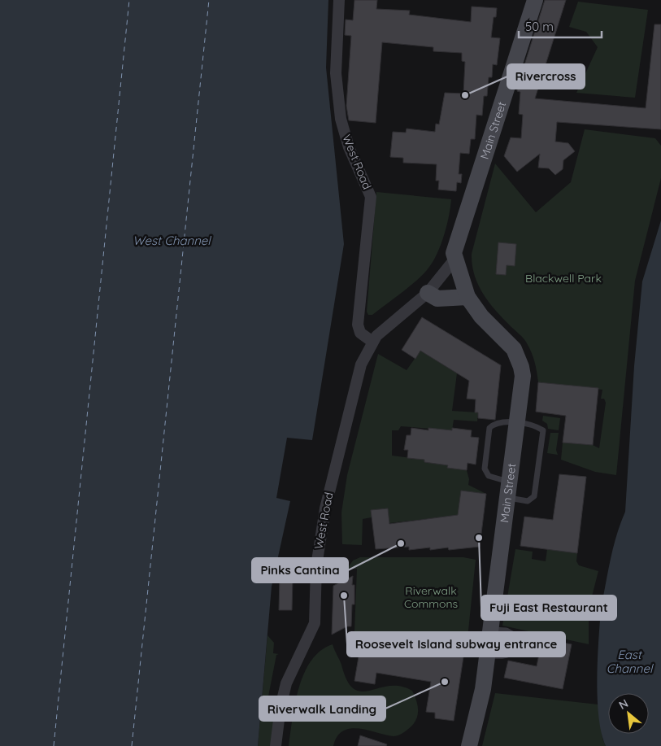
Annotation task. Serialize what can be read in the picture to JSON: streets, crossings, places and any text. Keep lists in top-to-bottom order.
{
  "streets": {
    "street": ["Main Street", "West Road"]
  },
  "crossings": [
    ["Main Street", "West Road"]
  ],
  "water": ["West Channel", "East Channel"],
  "parks": ["Blackwell Park", "Riverwalk Commons"],
  "places": [
    "Rivercross",
    "Fuji East Restaurant",
    "Pinks Cantina",
    "Roosevelt Island subway entrance",
    "Riverwalk Landing"
  ],
  "scale_bar": "50 m",
  "north": "top left"
}
